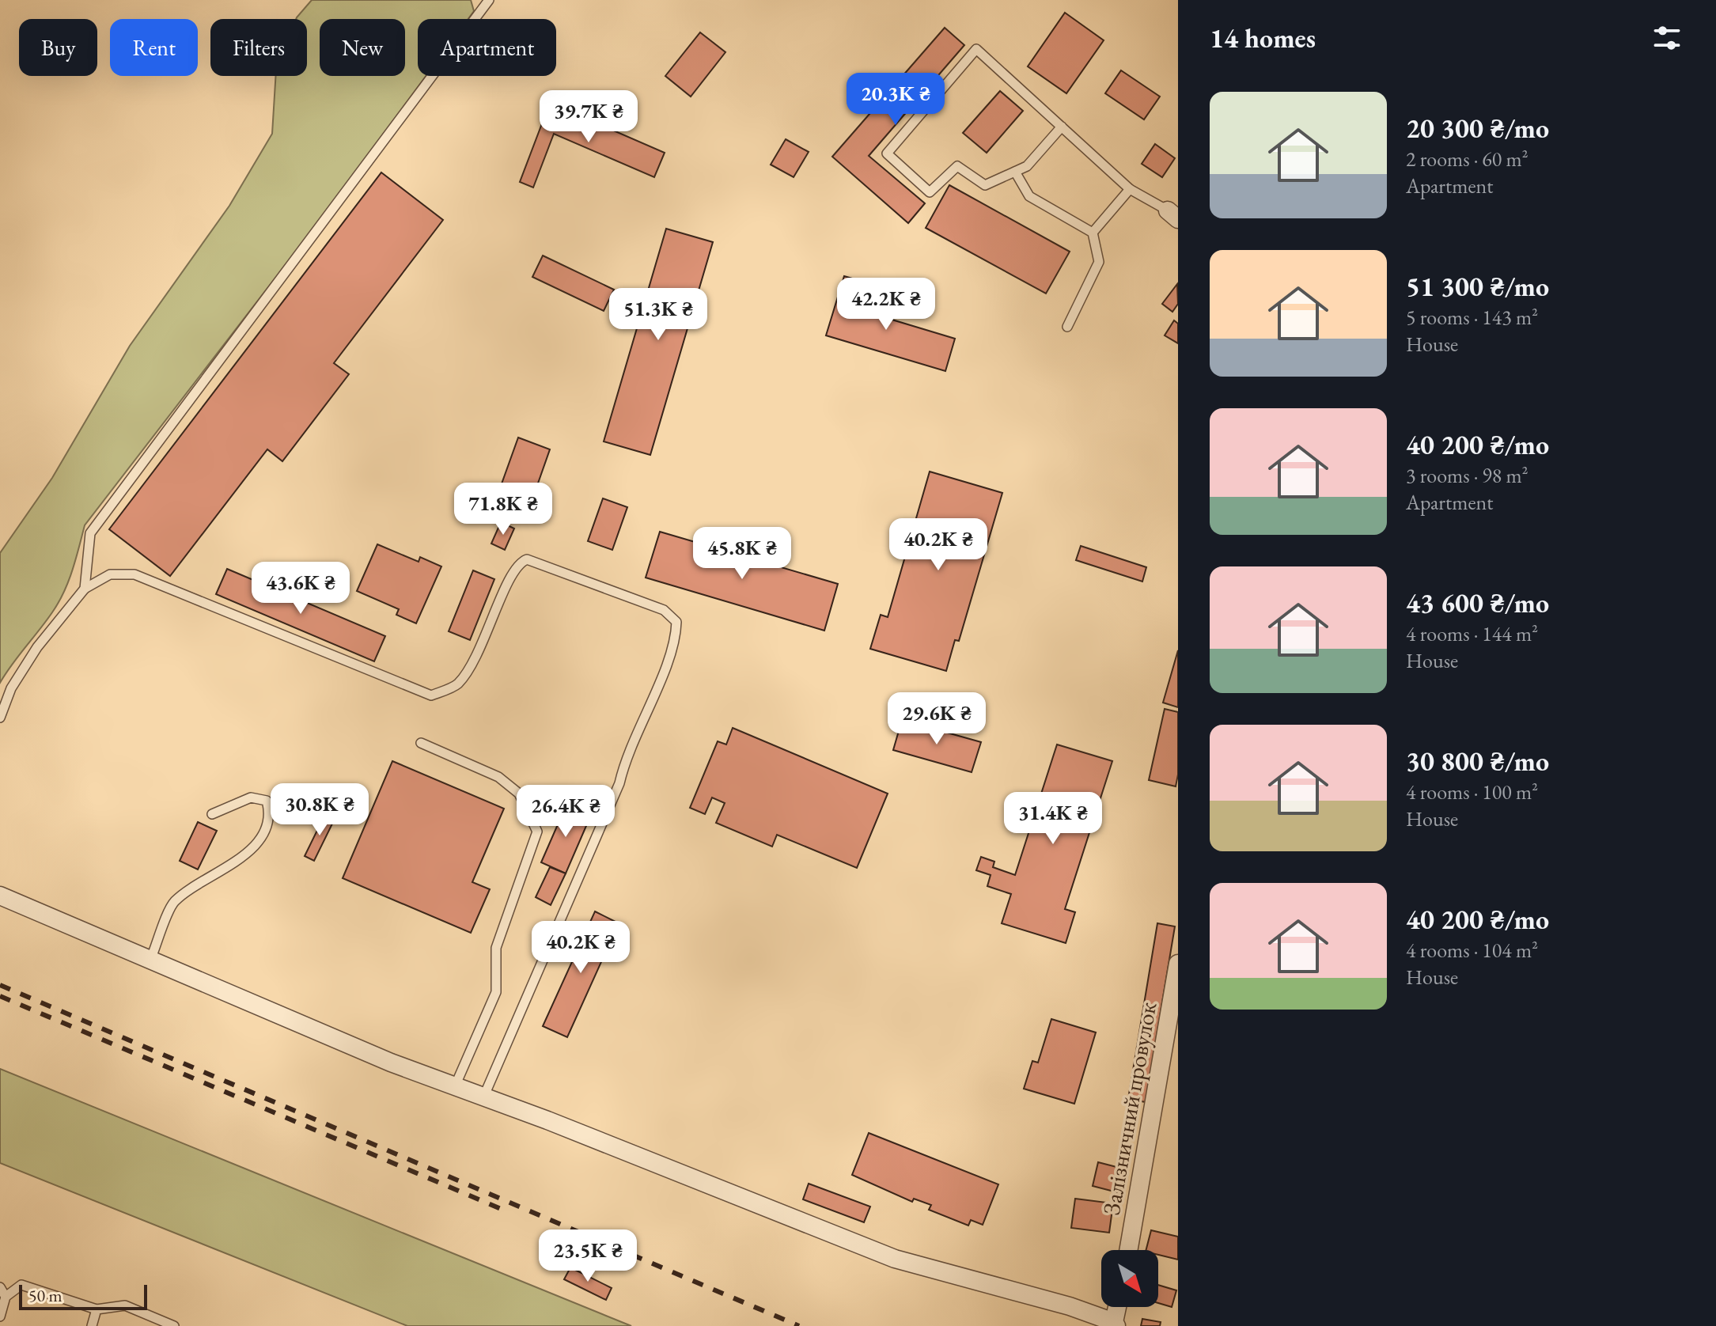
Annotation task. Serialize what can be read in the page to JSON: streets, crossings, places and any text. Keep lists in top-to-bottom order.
{
  "streets": {
    "street": ["Залізничний провулок"]
  },
  "scale_bar": "50 m",
  "north": "bottom right",
  "page": {
    "heading": "14 homes",
    "chip": [
      "Buy",
      "Rent",
      "Filters",
      "New",
      "Apartment"
    ],
    "price": [
      "20.3K ₴",
      "39.7K ₴",
      "42.2K ₴",
      "51.3K ₴",
      "71.8K ₴",
      "40.2K ₴",
      "45.8K ₴",
      "43.6K ₴",
      "29.6K ₴",
      "30.8K ₴",
      "26.4K ₴",
      "31.4K ₴",
      "40.2K ₴",
      "23.5K ₴"
    ],
    "list": [
      {
        "name": "20 300 ₴/mo",
        "note": "2 rooms · 60 m² · Apartment"
      },
      {
        "name": "51 300 ₴/mo",
        "note": "5 rooms · 143 m² · House"
      },
      {
        "name": "40 200 ₴/mo",
        "note": "3 rooms · 98 m² · Apartment"
      },
      {
        "name": "43 600 ₴/mo",
        "note": "4 rooms · 144 m² · House"
      },
      {
        "name": "30 800 ₴/mo",
        "note": "4 rooms · 100 m² · House"
      },
      {
        "name": "40 200 ₴/mo",
        "note": "4 rooms · 104 m² · House"
      }
    ],
    "scale": "50 m"
  }
}
